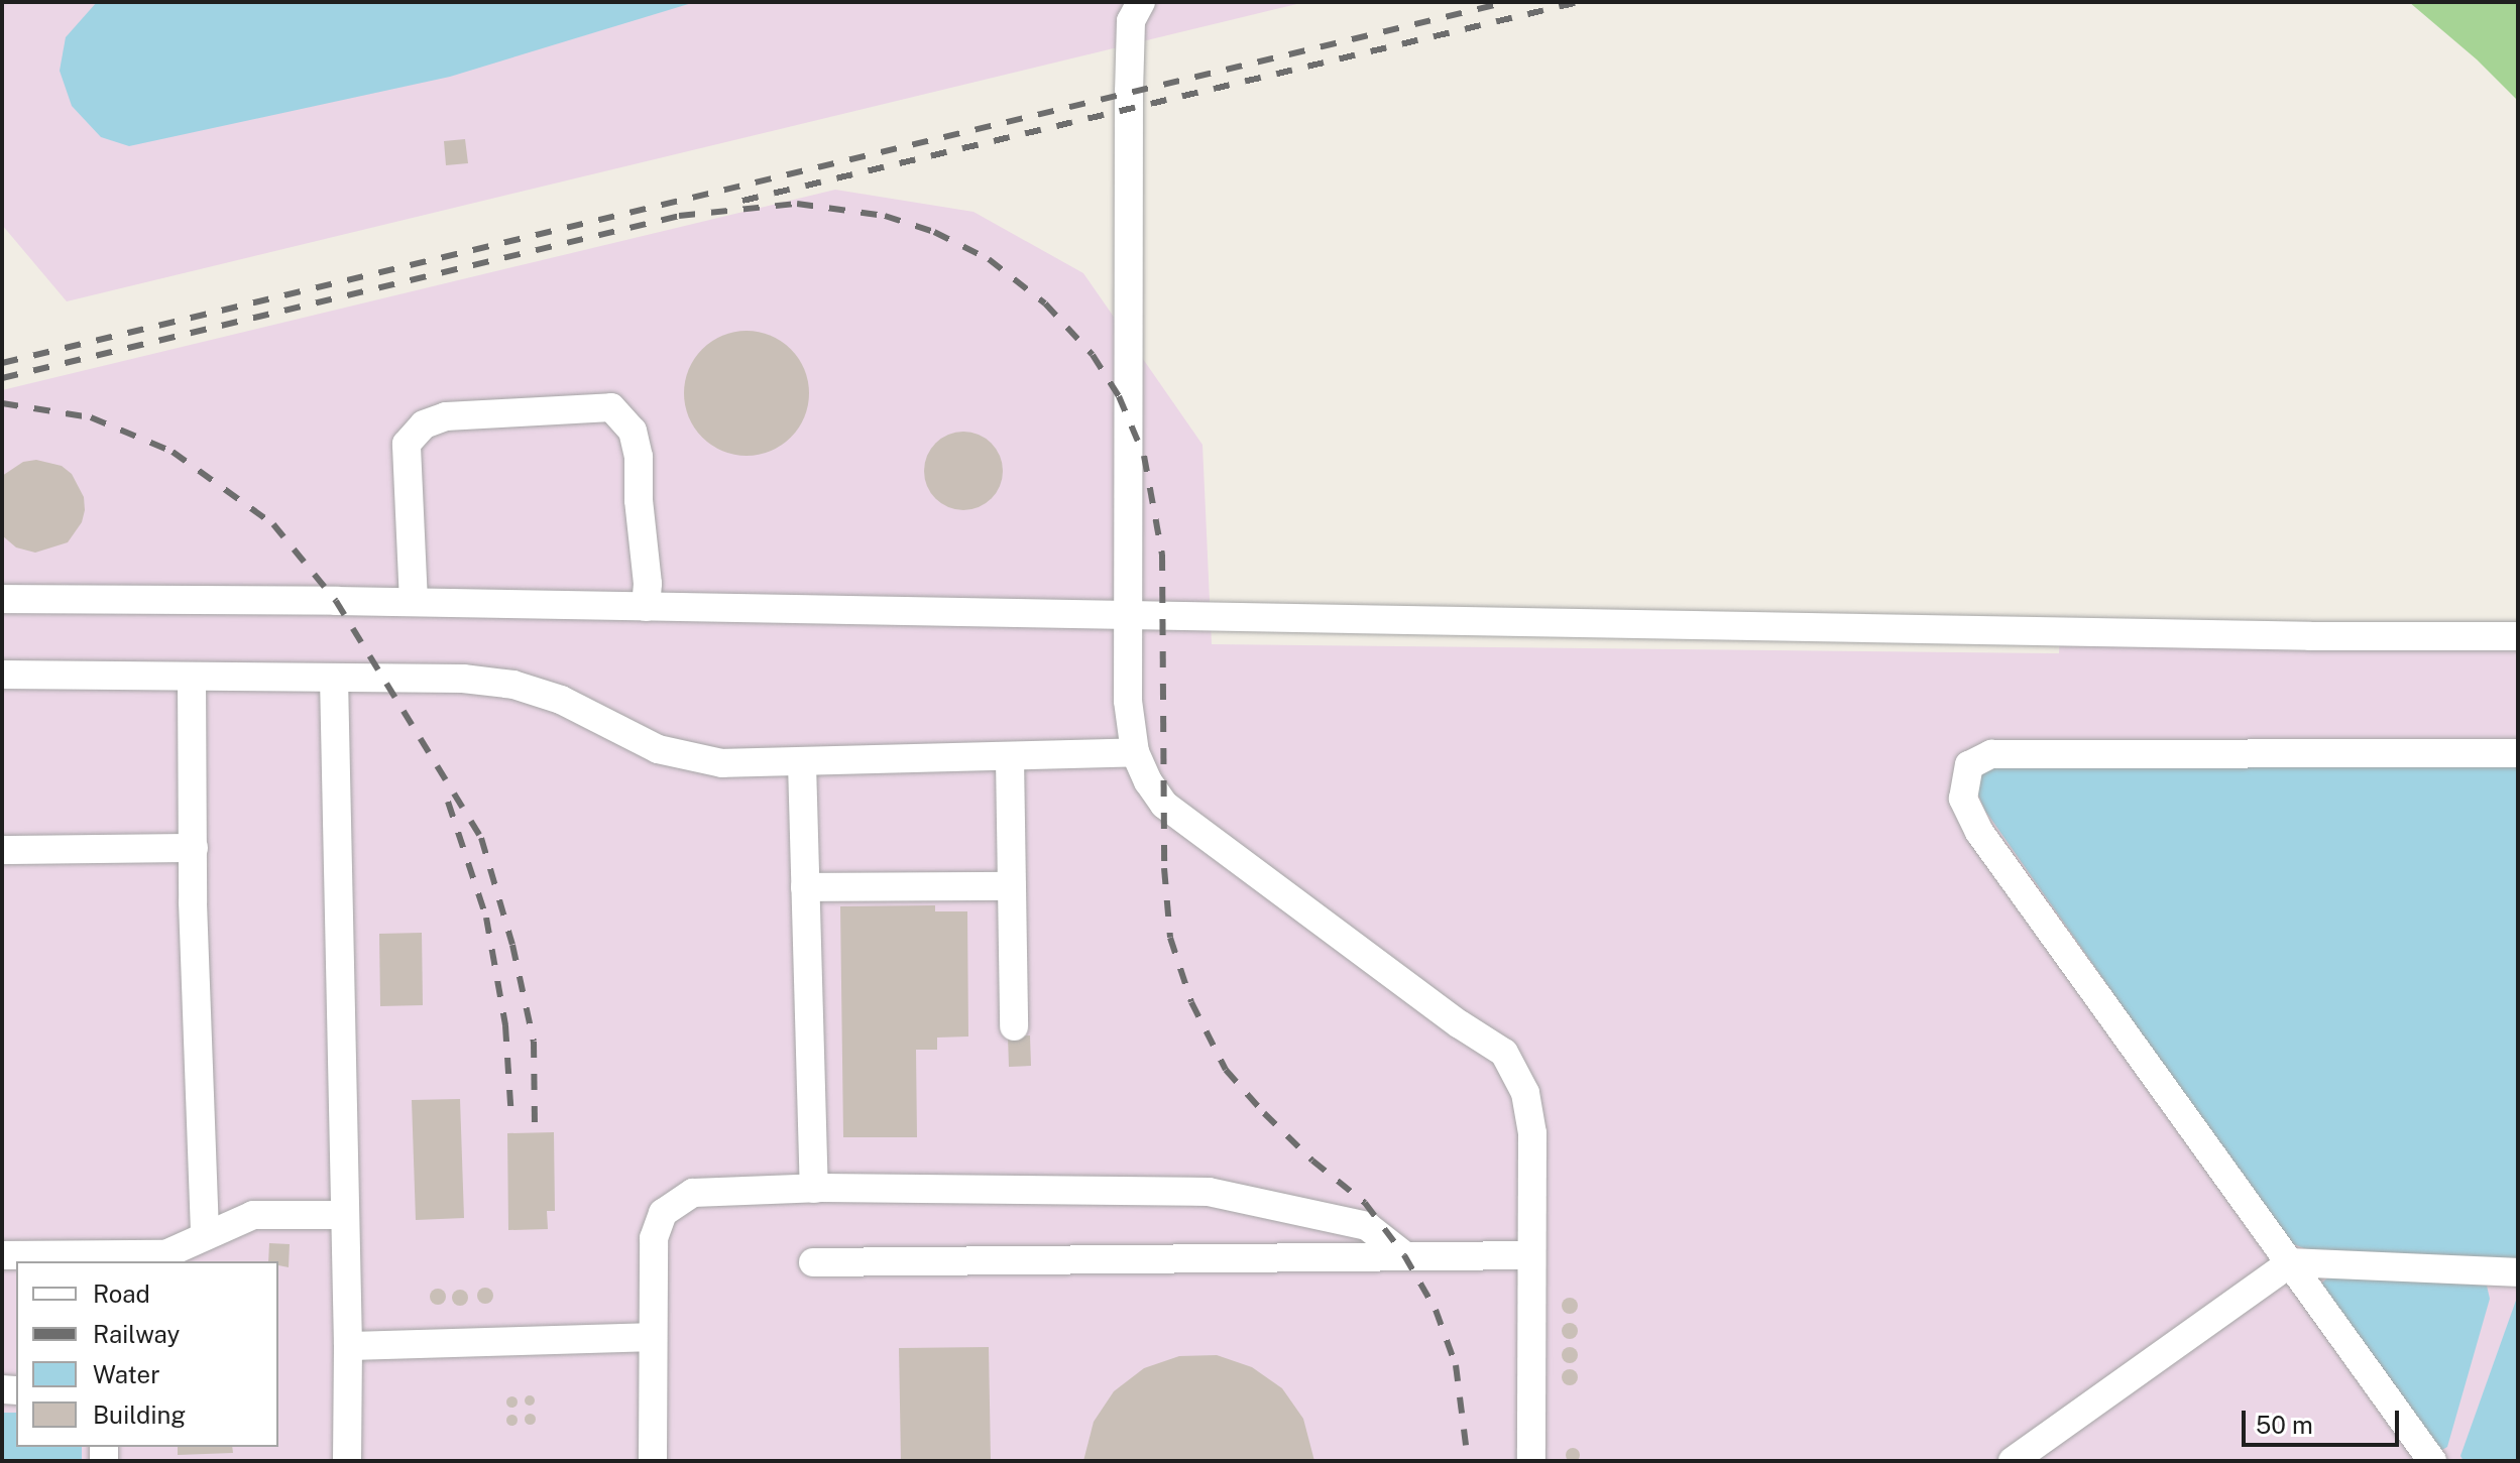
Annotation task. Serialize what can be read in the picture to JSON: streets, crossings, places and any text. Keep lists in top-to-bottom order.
{
  "legend": [
    "Road",
    "Railway",
    "Water",
    "Building"
  ],
  "scale_bar": "50 m"
}
